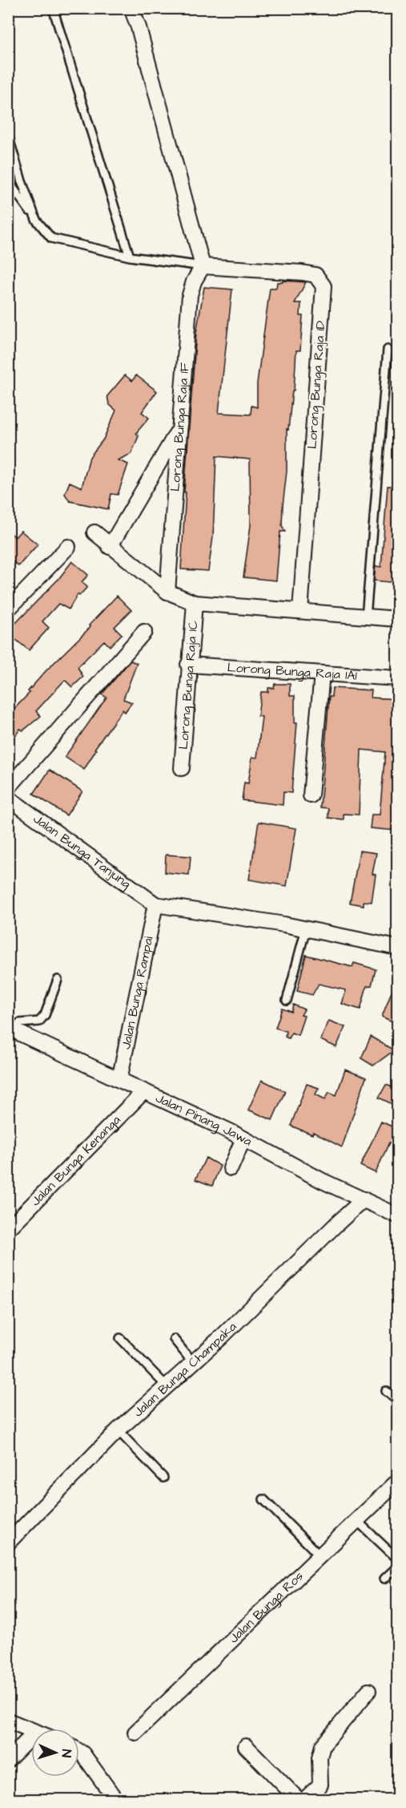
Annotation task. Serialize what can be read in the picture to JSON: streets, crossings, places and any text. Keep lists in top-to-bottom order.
{
  "streets": {
    "street": [
      "Lorong Bunga Raja 1D",
      "Lorong Bunga Raja 1F",
      "Lorong Bunga Raja 1A1",
      "Lorong Bunga Raja 1C",
      "Jalan Bunga Tanjung",
      "Jalan Bunga Rampai",
      "Jalan Pinang Jawa",
      "Jalan Bunga Kenanga",
      "Jalan Bunga Champaka",
      "Jalan Bunga Ros"
    ]
  },
  "crossings": [
    ["Lorong Bunga Raja 1D", "Lorong Bunga Raja 1F"],
    ["Lorong Bunga Raja 1A1", "Lorong Bunga Raja 1C"],
    ["Jalan Bunga Tanjung", "Jalan Bunga Rampai"],
    ["Jalan Bunga Rampai", "Jalan Pinang Jawa"],
    ["Jalan Pinang Jawa", "Jalan Bunga Kenanga"],
    ["Jalan Pinang Jawa", "Jalan Bunga Champaka"]
  ],
  "north": "right"
}
